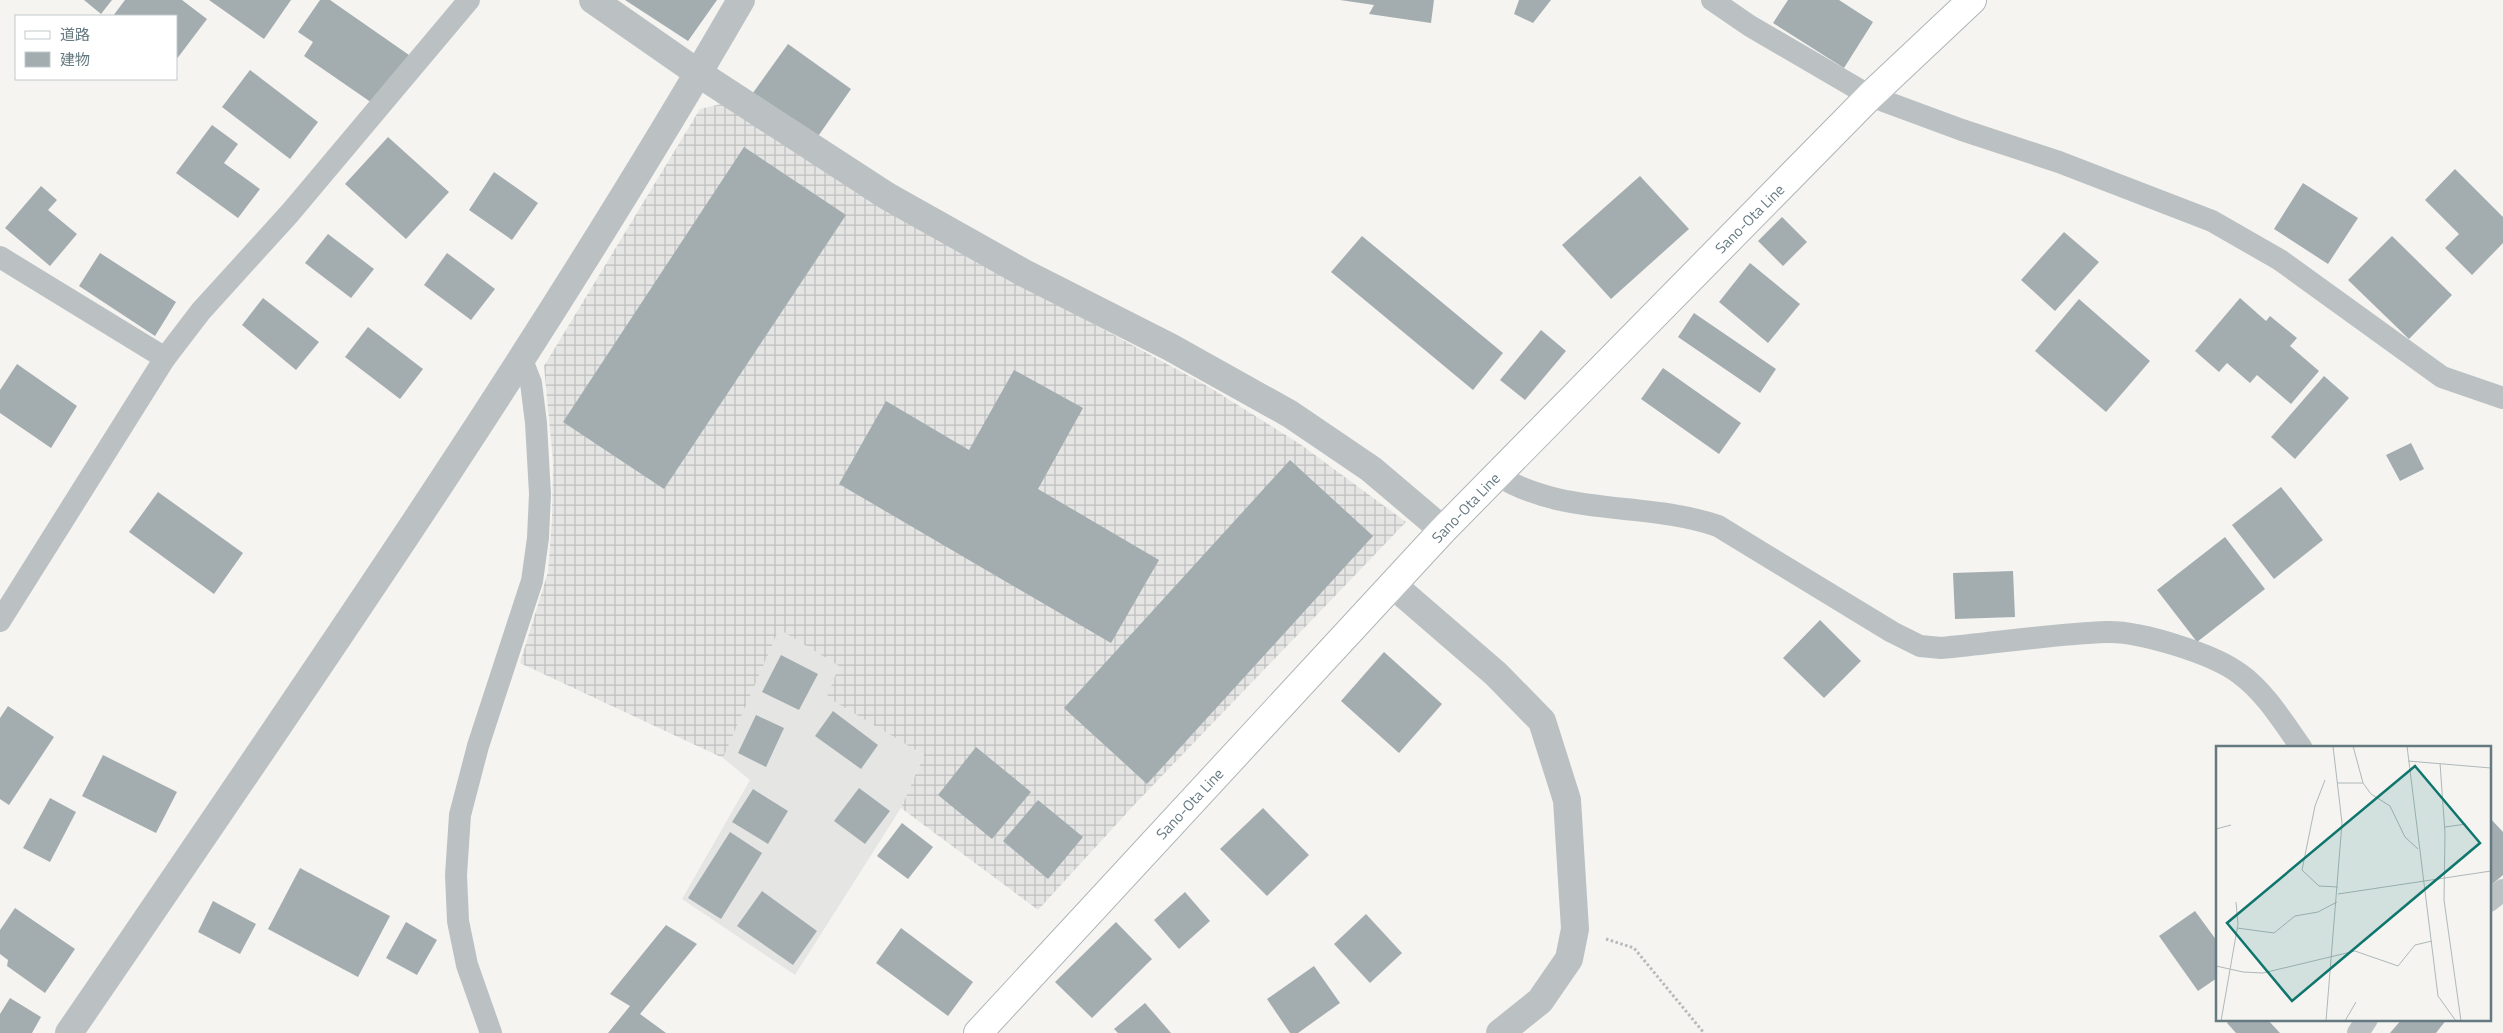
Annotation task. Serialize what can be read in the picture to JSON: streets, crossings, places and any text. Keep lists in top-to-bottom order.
{
  "streets": {
    "main road": ["Sano-Ota Line"]
  },
  "legend": ["道路", "建物"]
}
